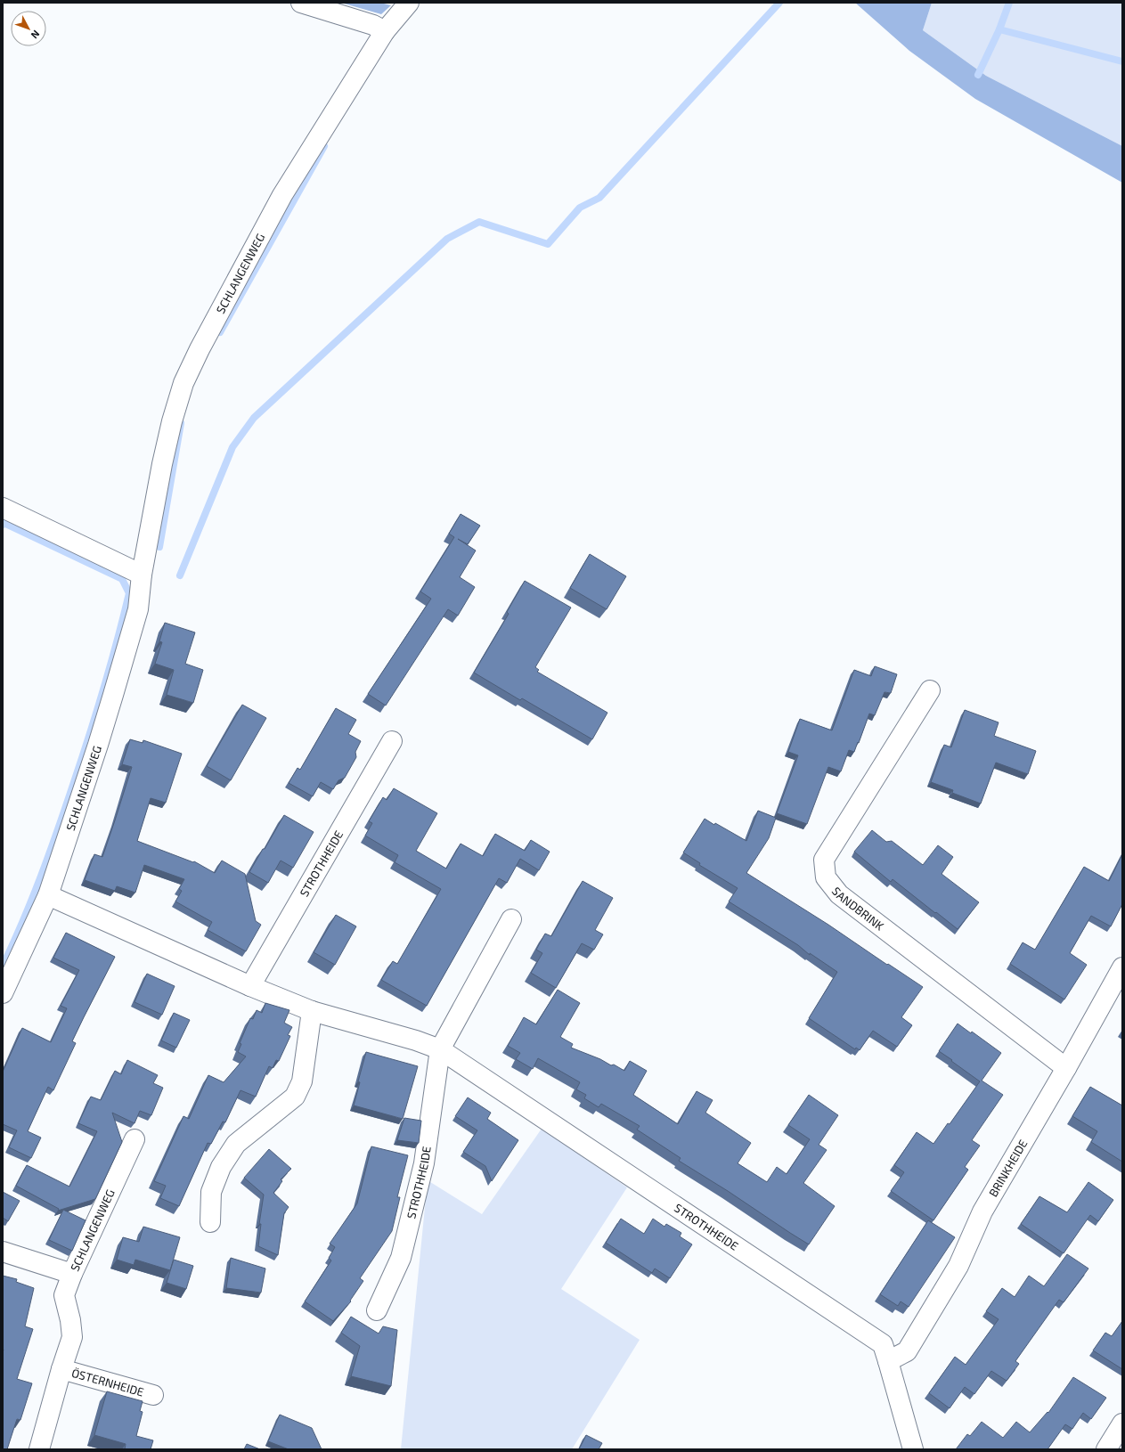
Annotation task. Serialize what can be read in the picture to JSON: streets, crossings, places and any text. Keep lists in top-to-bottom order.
{
  "streets": {
    "street": [
      "SCHLANGENWEG",
      "STROTHHEIDE",
      "SANDBRINK",
      "BRINKHEIDE",
      "ÖSTERNHEIDE"
    ]
  },
  "crossings": [
    ["SCHLANGENWEG", "STROTHHEIDE"],
    ["SCHLANGENWEG", "ÖSTERNHEIDE"],
    ["STROTHHEIDE", "BRINKHEIDE"],
    ["SANDBRINK", "BRINKHEIDE"]
  ],
  "north": "bottom right"
}
